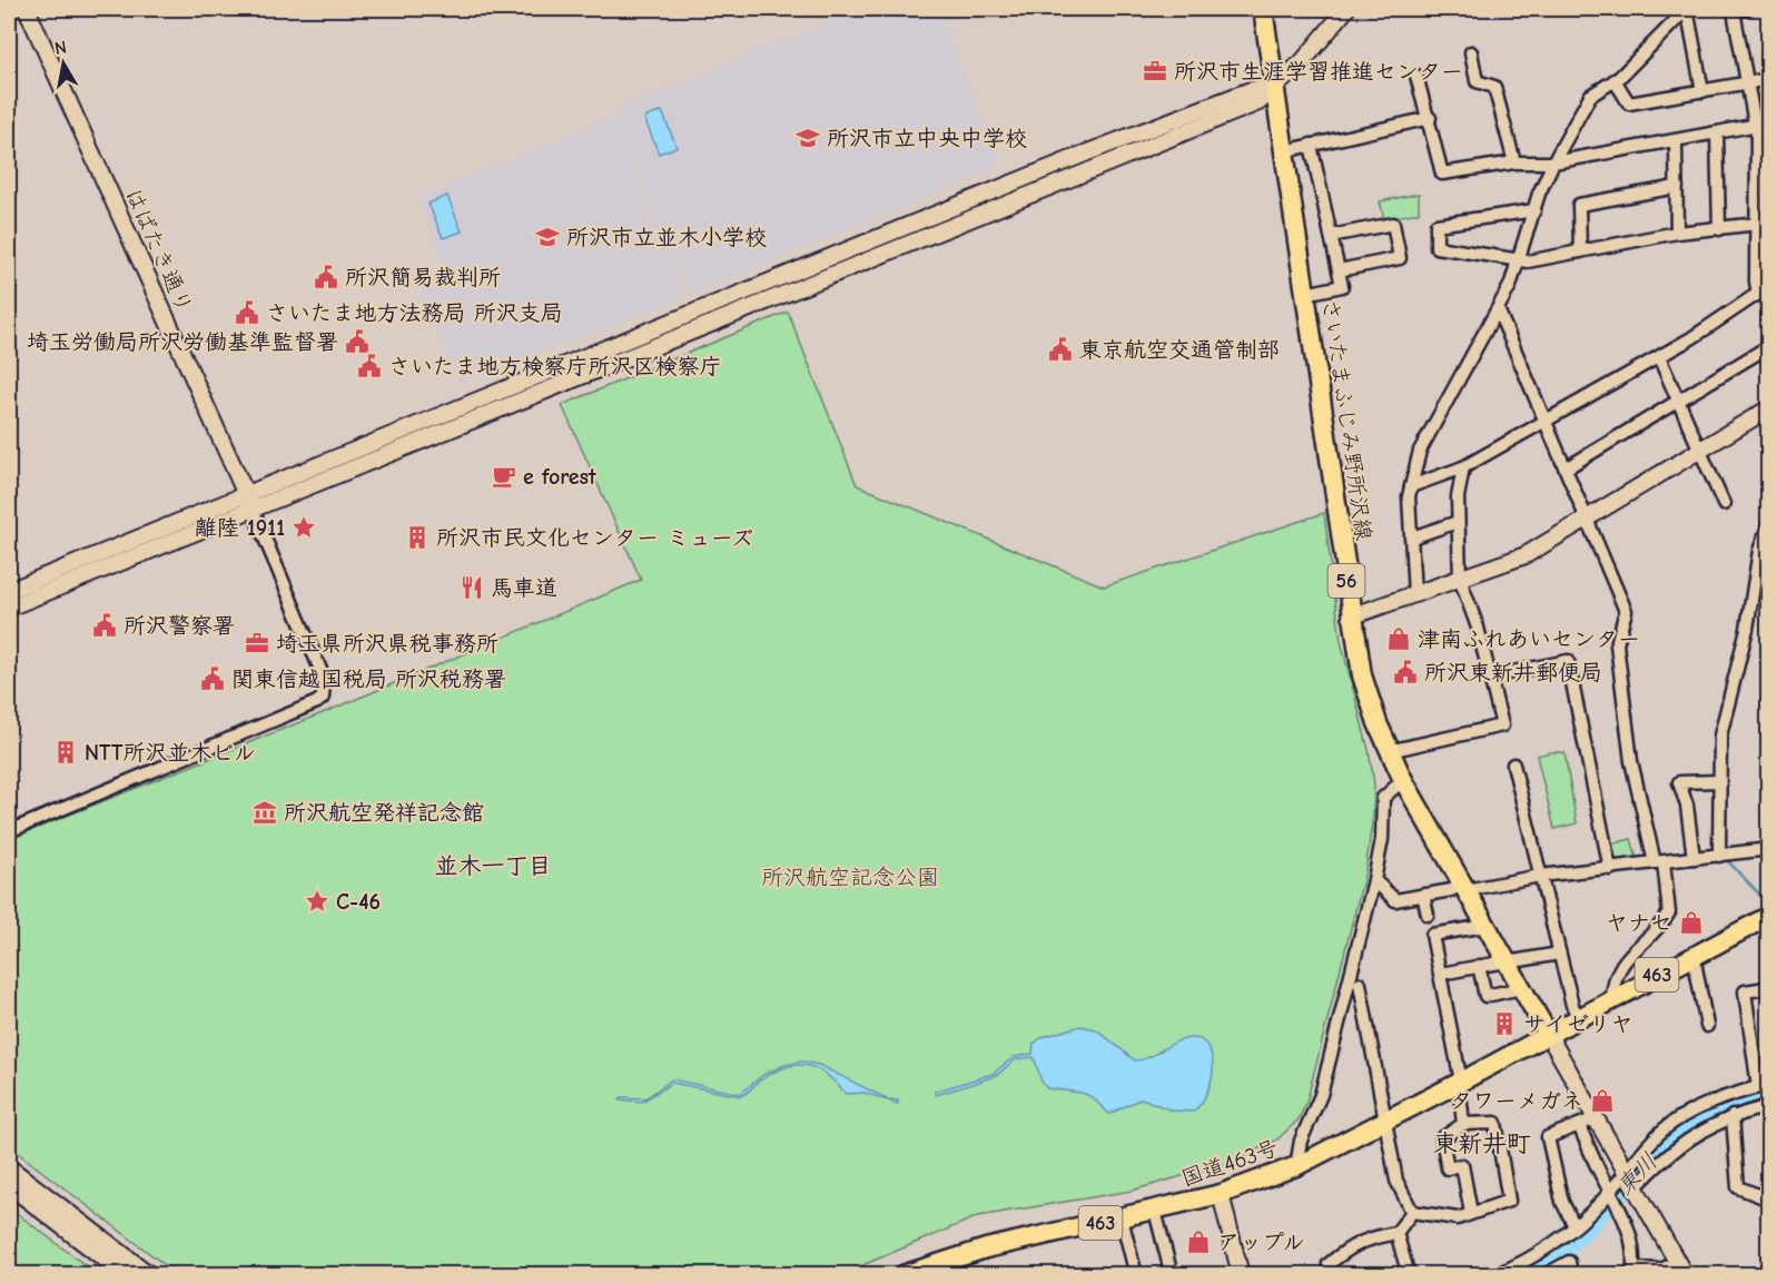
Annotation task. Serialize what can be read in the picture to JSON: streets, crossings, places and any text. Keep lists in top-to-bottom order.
{
  "streets": {
    "main road": [
      "さいたまふじみ野所沢線",
      "56",
      "463",
      "国道463号"
    ],
    "street": ["はばたき通り"]
  },
  "crossings": [
    ["さいたまふじみ野所沢線", "463"],
    ["さいたまふじみ野所沢線", "国道463号"],
    ["463", "国道463号"]
  ],
  "districts": ["並木一丁目", "東新井町"],
  "water": ["東川"],
  "parks": ["所沢航空記念公園"],
  "places": {
    "office": ["所沢市生涯学習推進センター", "埼玉県所沢県税事務所"],
    "school or university": ["所沢市立中央中学校", "所沢市立並木小学校"],
    "public building": [
      "所沢簡易裁判所",
      "さいたま地方法務局 所沢支局",
      "埼玉労働局所沢労働基準監督署",
      "東京航空交通管制部",
      "さいたま地方検察庁所沢区検察庁",
      "所沢警察署",
      "所沢東新井郵便局",
      "関東信越国税局 所沢税務署"
    ],
    "cafe": ["e forest"],
    "place": ["離陸 1911", "C-46"],
    "building": ["所沢市民文化センター ミューズ", "NTT所沢並木ビル", "サイゼリヤ"],
    "restaurant": ["馬車道"],
    "shop": [
      "津南ふれあいセンター",
      "ヤナセ",
      "タワーメガネ",
      "アップル"
    ],
    "museum": ["所沢航空発祥記念館"]
  },
  "north": "top"
}
